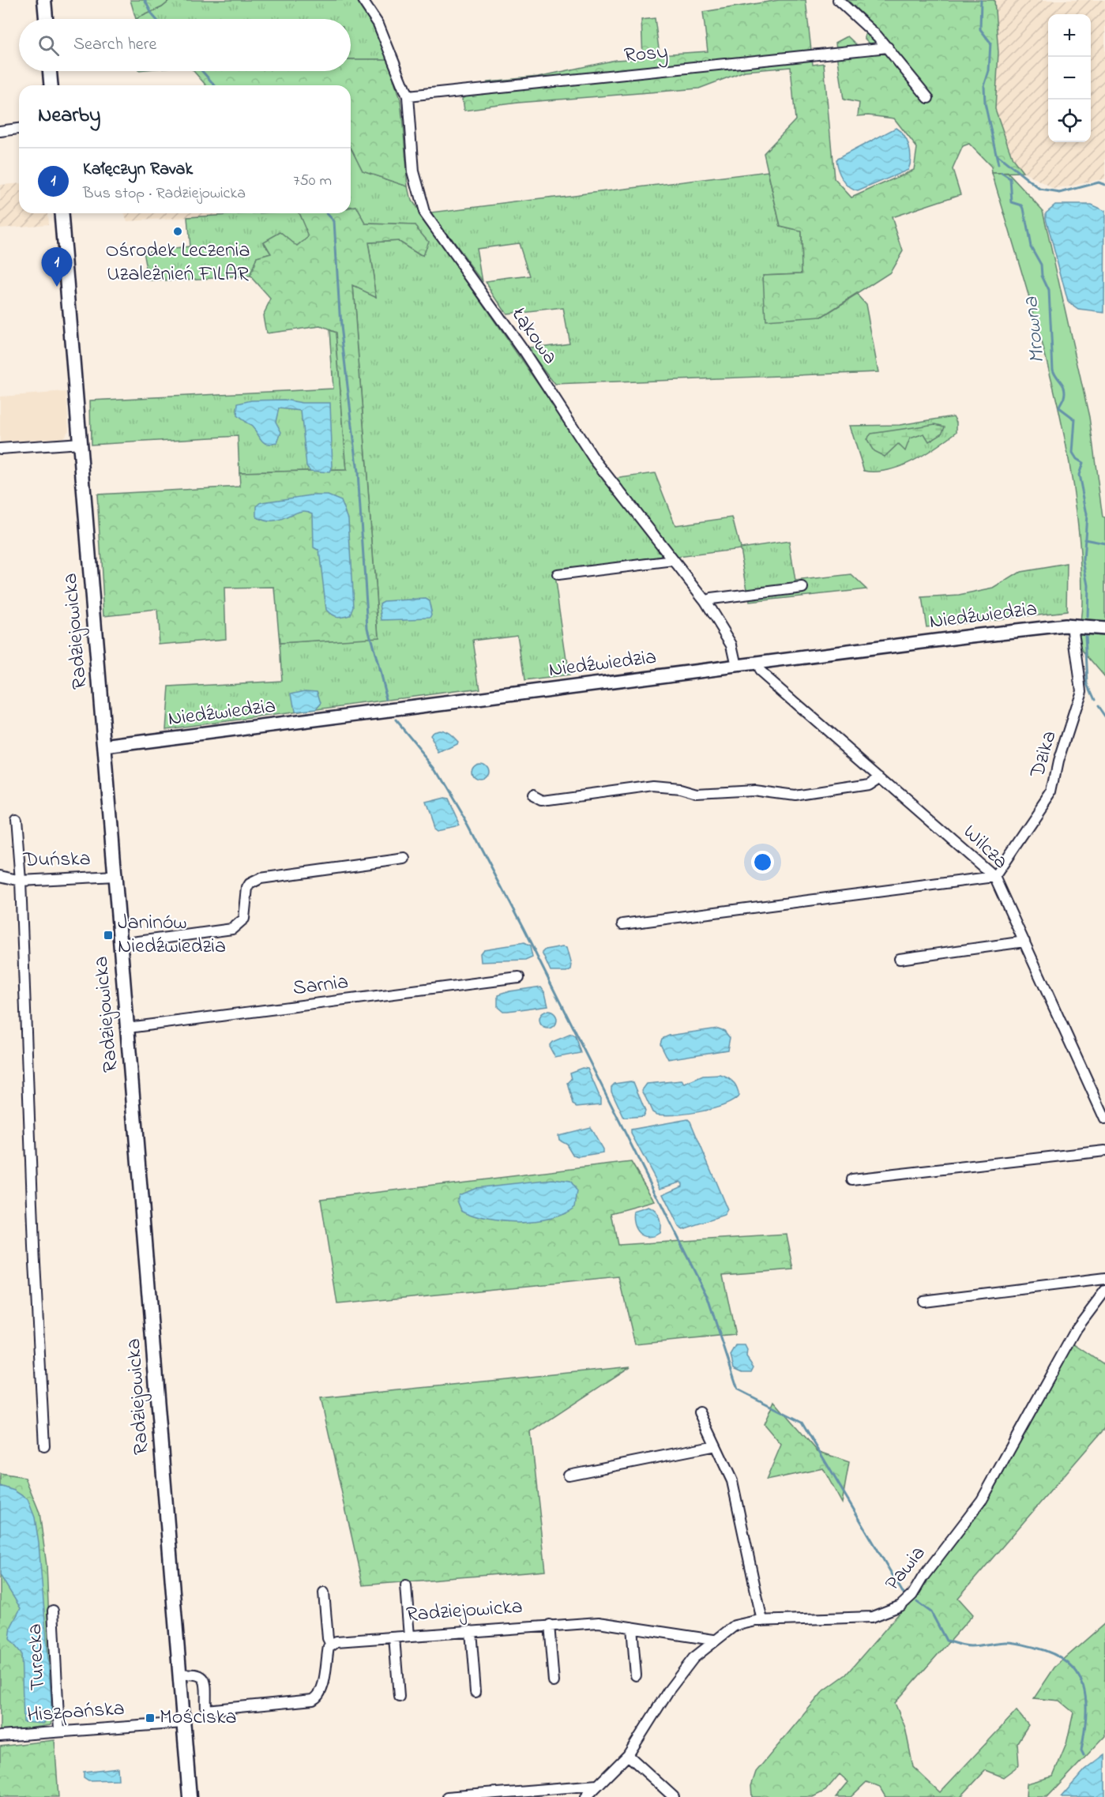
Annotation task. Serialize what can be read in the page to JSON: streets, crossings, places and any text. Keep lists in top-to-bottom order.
{
  "streets": {
    "main road": ["Radziejowicka"],
    "street": [
      "Rosy",
      "Łąkowa",
      "Niedźwiedzia",
      "Dzika",
      "Wilcza",
      "Duńska",
      "Sarnia",
      "Pawia",
      "Turecka",
      "Hiszpańska"
    ]
  },
  "crossings": [
    ["Rosy", "Łąkowa"],
    ["Łąkowa", "Niedźwiedzia"],
    ["Niedźwiedzia", "Radziejowicka"],
    ["Niedźwiedzia", "Dzika"],
    ["Niedźwiedzia", "Wilcza"],
    ["Radziejowicka", "Duńska"],
    ["Radziejowicka", "Sarnia"],
    ["Radziejowicka", "Pawia"],
    ["Radziejowicka", "Hiszpańska"],
    ["Dzika", "Wilcza"],
    ["Turecka", "Hiszpańska"]
  ],
  "water": ["Mrowna"],
  "places": {
    "other": ["Ośrodek Leczenia Uzależnień FILAR"],
    "transit": ["Janinów Niedźwiedzia", "Mościska"]
  },
  "page": {
    "map_buttons": ["+", "−"],
    "search": "Search here",
    "heading": "Nearby",
    "list": [
      {
        "mark": "1",
        "name": "Kałęczyn Ravak",
        "note": "Bus stop · Radziejowicka",
        "value": "750 m"
      }
    ],
    "pins": "1"
  }
}
